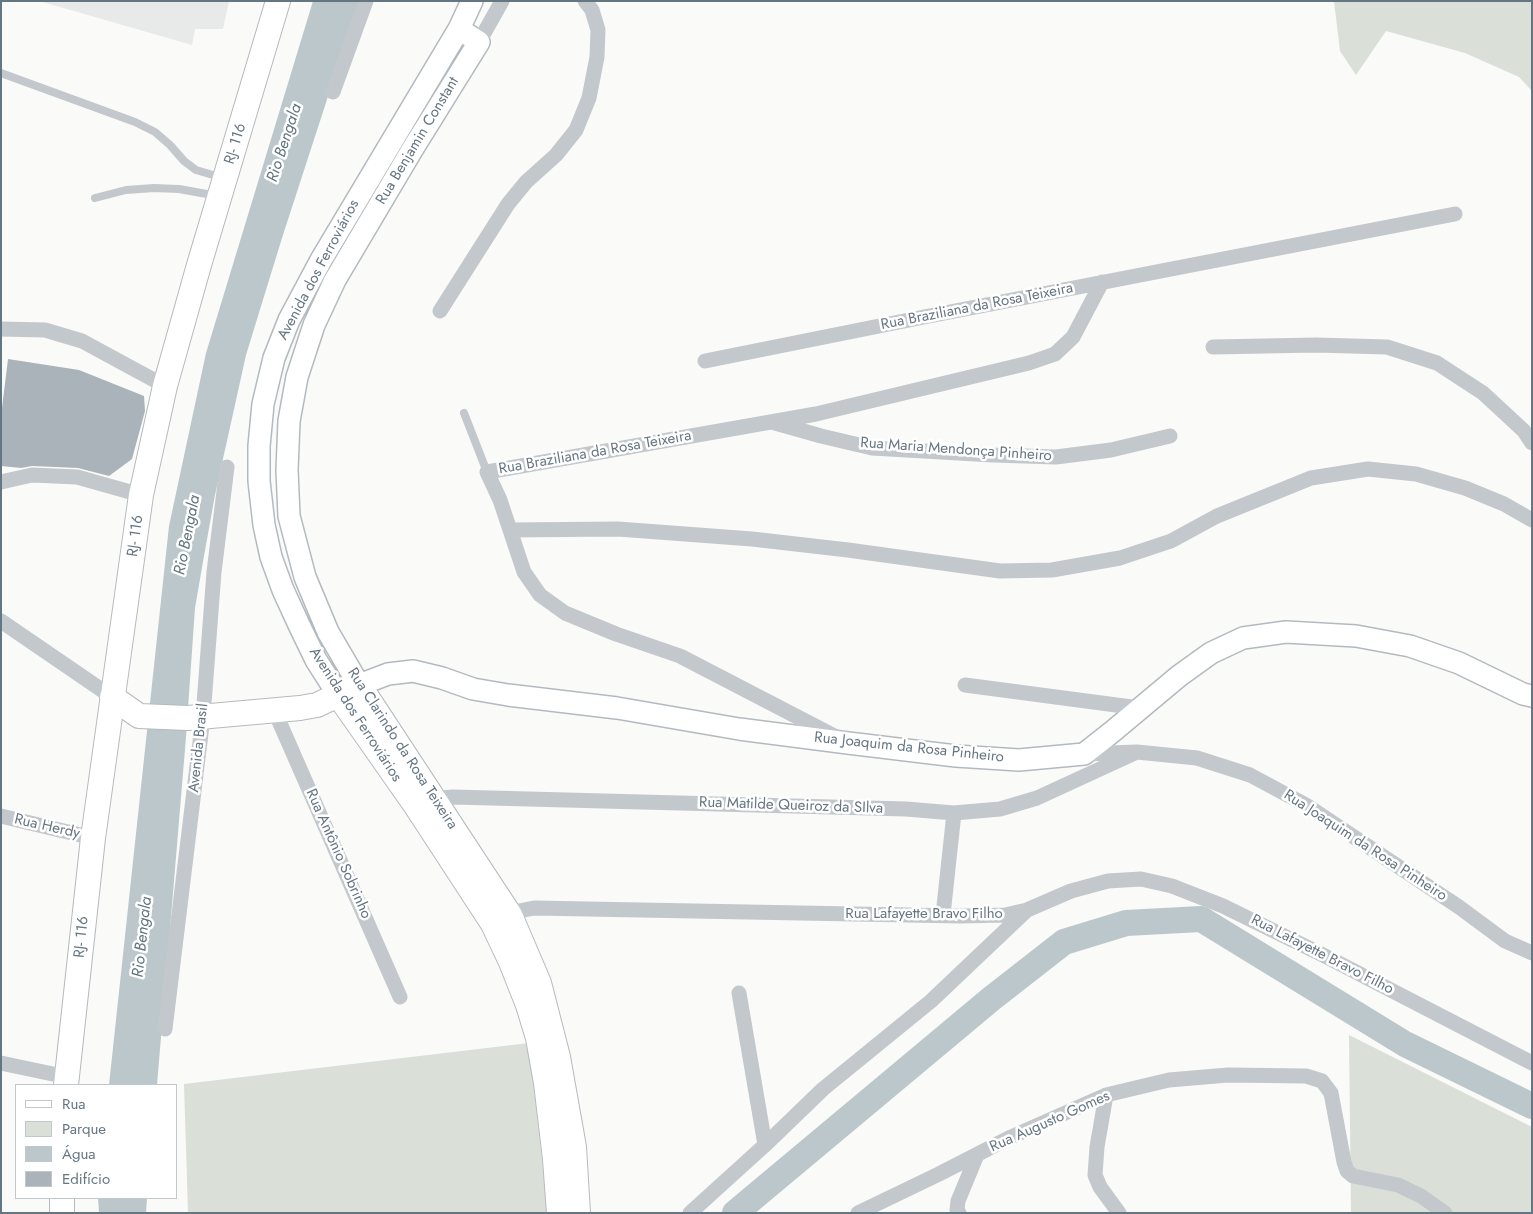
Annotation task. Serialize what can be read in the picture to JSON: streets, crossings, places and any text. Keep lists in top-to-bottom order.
{
  "streets": {
    "main road": [
      "Rua Benjamin Constant",
      "RJ- 116",
      "Avenida dos Ferroviários",
      "Rua Joaquim da Rosa Pinheiro",
      "Rua Clarindo da Rosa Teixeira"
    ],
    "street": [
      "Rua Braziliana da Rosa Teixeira",
      "Rua Maria Mendonça Pinheiro",
      "Avenida Brasil",
      "Rua Matilde Queiroz da SIlva",
      "Rua Herdy",
      "Rua Antônio Sobrinho",
      "Rua Lafayette Bravo Filho",
      "Rua Augusto Gomes"
    ]
  },
  "crossings": [
    ["Rua Benjamin Constant", "Rua Clarindo da Rosa Teixeira"],
    ["RJ- 116", "Rua Herdy"],
    ["Avenida dos Ferroviários", "Rua Joaquim da Rosa Pinheiro"],
    ["Avenida dos Ferroviários", "Rua Clarindo da Rosa Teixeira"],
    ["Avenida dos Ferroviários", "Rua Matilde Queiroz da SIlva"],
    ["Rua Braziliana da Rosa Teixeira", "Rua Maria Mendonça Pinheiro"],
    ["Rua Braziliana da Rosa Teixeira", "Rua Joaquim da Rosa Pinheiro"],
    ["Rua Joaquim da Rosa Pinheiro", "Rua Clarindo da Rosa Teixeira"],
    ["Rua Joaquim da Rosa Pinheiro", "Rua Matilde Queiroz da SIlva"],
    ["Rua Clarindo da Rosa Teixeira", "Rua Matilde Queiroz da SIlva"],
    ["Rua Clarindo da Rosa Teixeira", "Rua Lafayette Bravo Filho"]
  ],
  "water": ["Rio Bengala"],
  "legend": [
    "Rua",
    "Parque",
    "Água",
    "Edifício"
  ]
}
